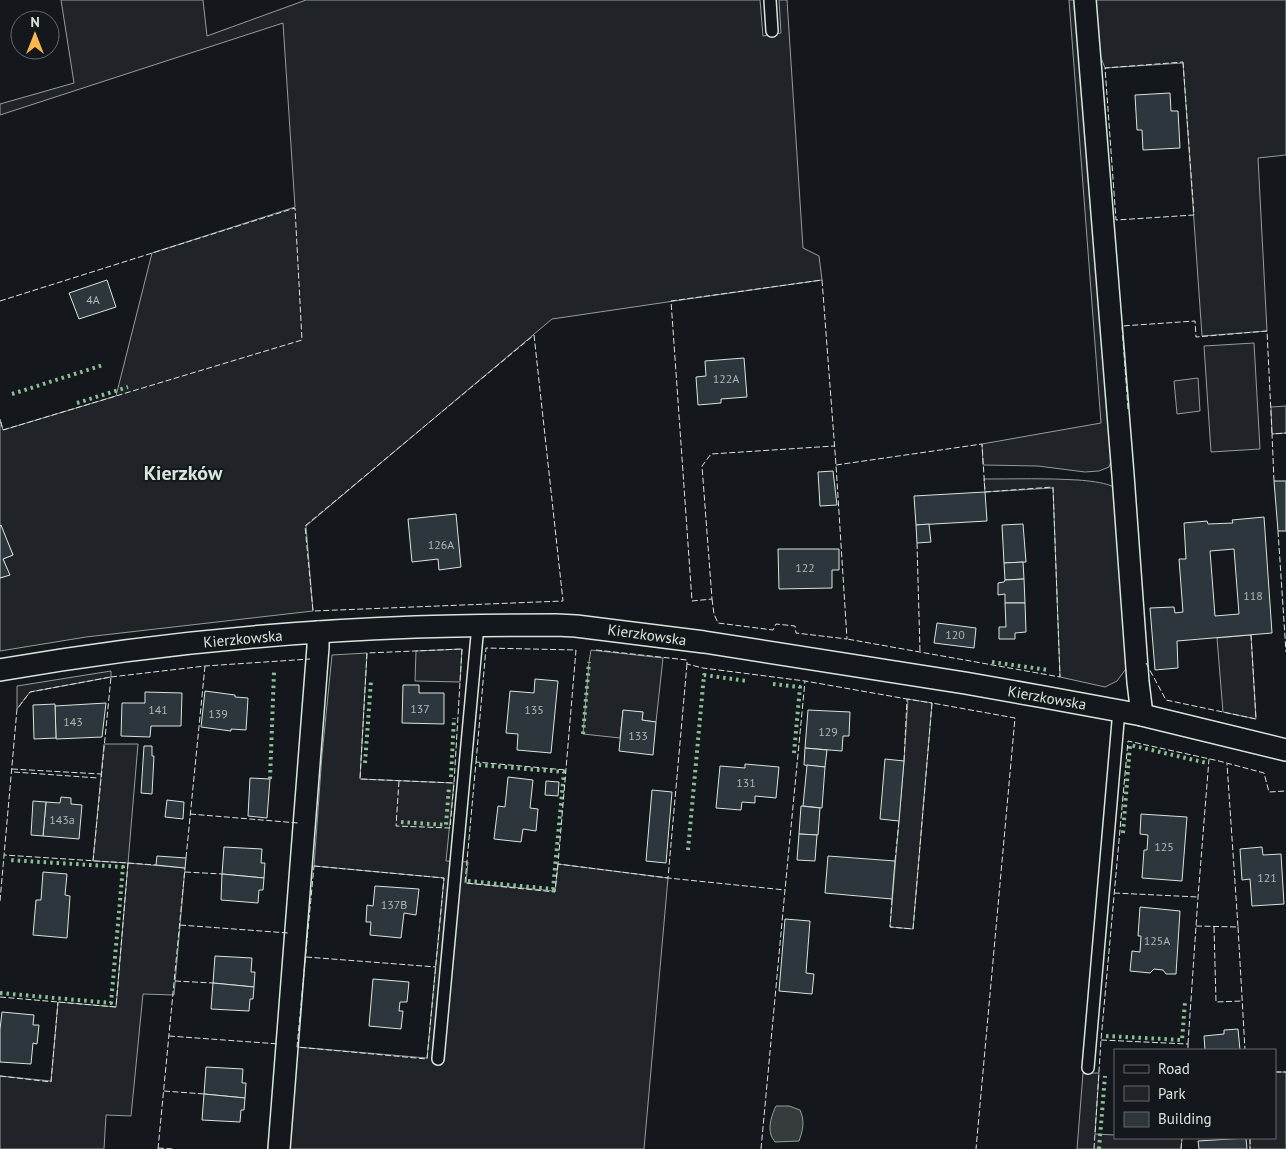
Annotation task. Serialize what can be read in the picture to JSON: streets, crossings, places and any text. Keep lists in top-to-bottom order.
{
  "streets": {
    "street": ["Kierzkowska"]
  },
  "districts": ["Kierzków"],
  "house_numbers": [
    "4A",
    "122A",
    "126A",
    "122",
    "118",
    "120",
    "137",
    "141",
    "135",
    "139",
    "143",
    "129",
    "133",
    "131",
    "143a",
    "125",
    "121",
    "137B",
    "125A"
  ],
  "legend": ["Road", "Park", "Building"],
  "north": "top"
}
